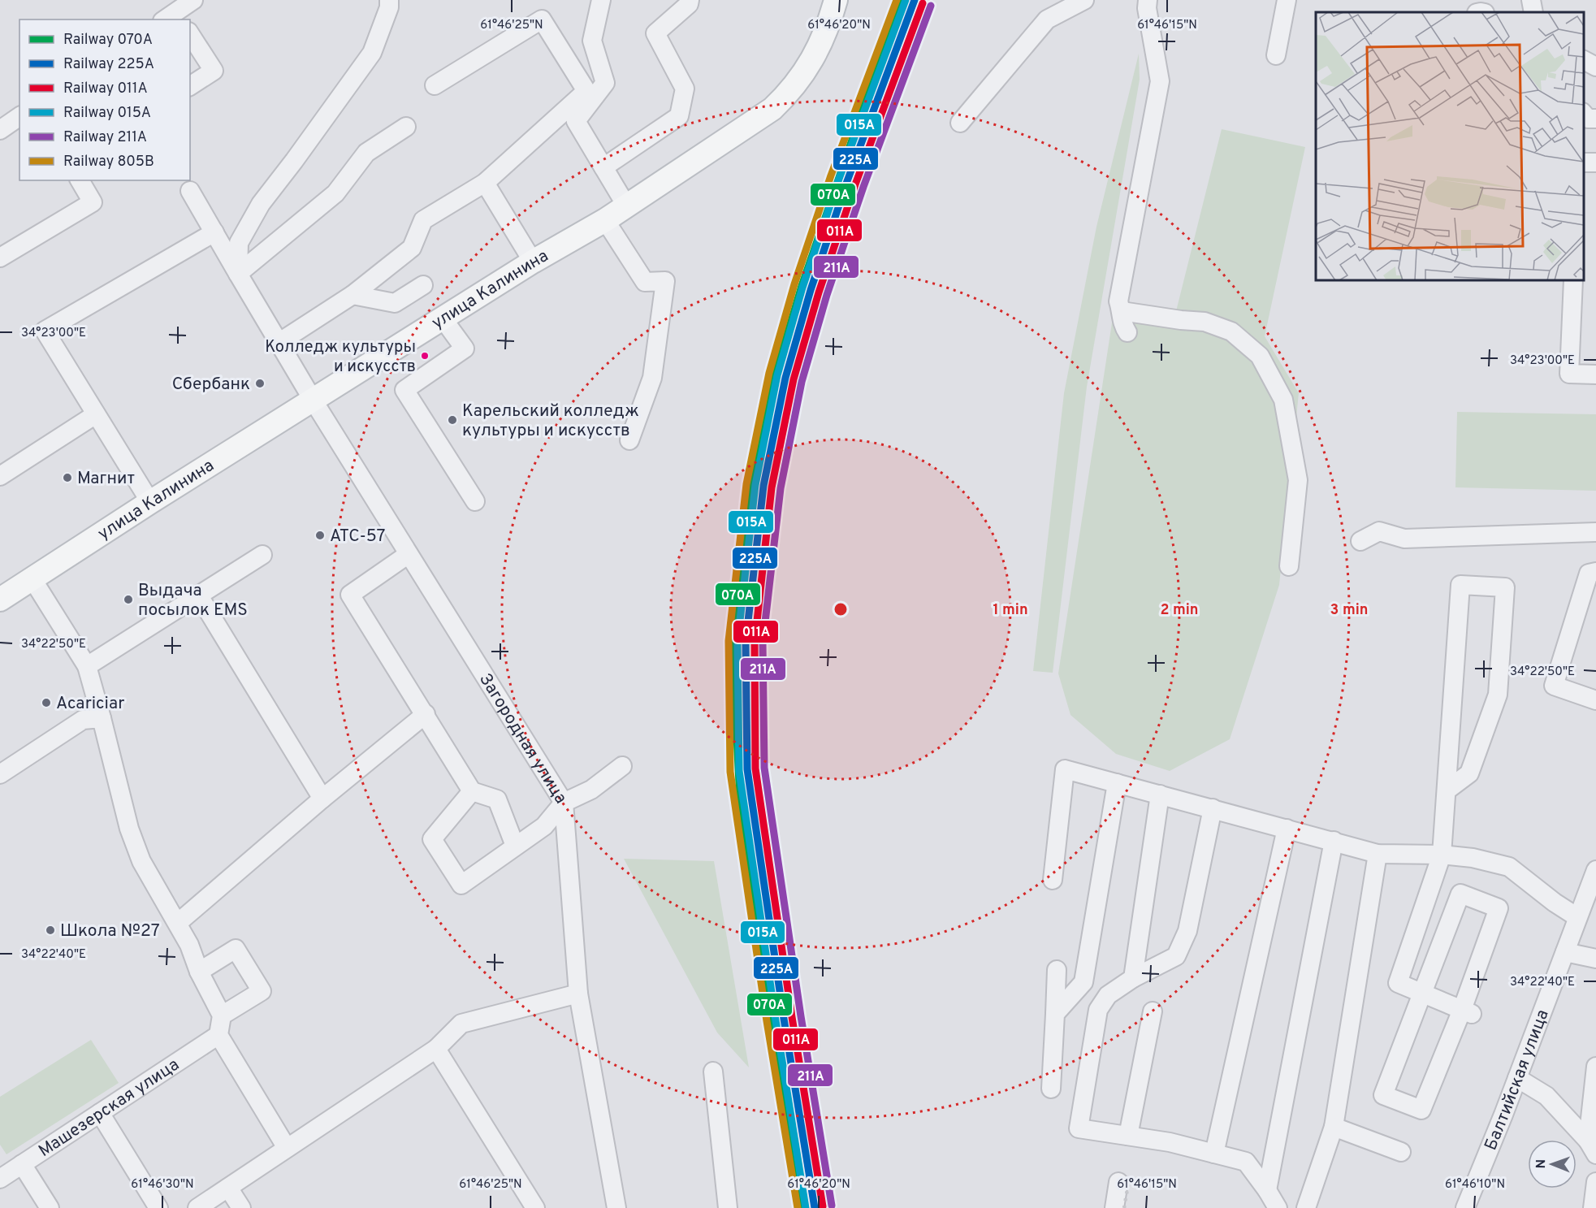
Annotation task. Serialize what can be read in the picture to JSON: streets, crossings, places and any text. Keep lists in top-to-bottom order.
{
  "streets": {
    "main road": ["улица Калинина"],
    "street": ["Загородная улица", "Балтийская улица", "Машезерская улица"]
  },
  "crossings": [
    ["улица Калинина", "Загородная улица"]
  ],
  "places": [
    "Колледж культуры и искусств",
    "Сбербанк",
    "Карельский колледж культуры и искусств",
    "Магнит",
    "АТС-57",
    "Выдача посылок EMS",
    "Acariciar",
    "Школа №27"
  ],
  "lines": [
    "rail line 070А",
    "rail line 225А",
    "rail line 015А",
    "rail line 805В",
    "rail line 011А",
    "rail line 211А"
  ],
  "legend": [
    "Railway 070А",
    "Railway 225А",
    "Railway 011А",
    "Railway 015А",
    "Railway 211А",
    "Railway 805В"
  ],
  "north": "left",
  "coordinates": [
    "61°46'25\"N",
    "61°46'20\"N",
    "61°46'15\"N",
    "34°23'00\"E",
    "34°22'50\"E",
    "34°22'40\"E",
    "61°46'30\"N",
    "61°46'10\"N"
  ],
  "rings": ["1 min", "2 min", "3 min"]
}
